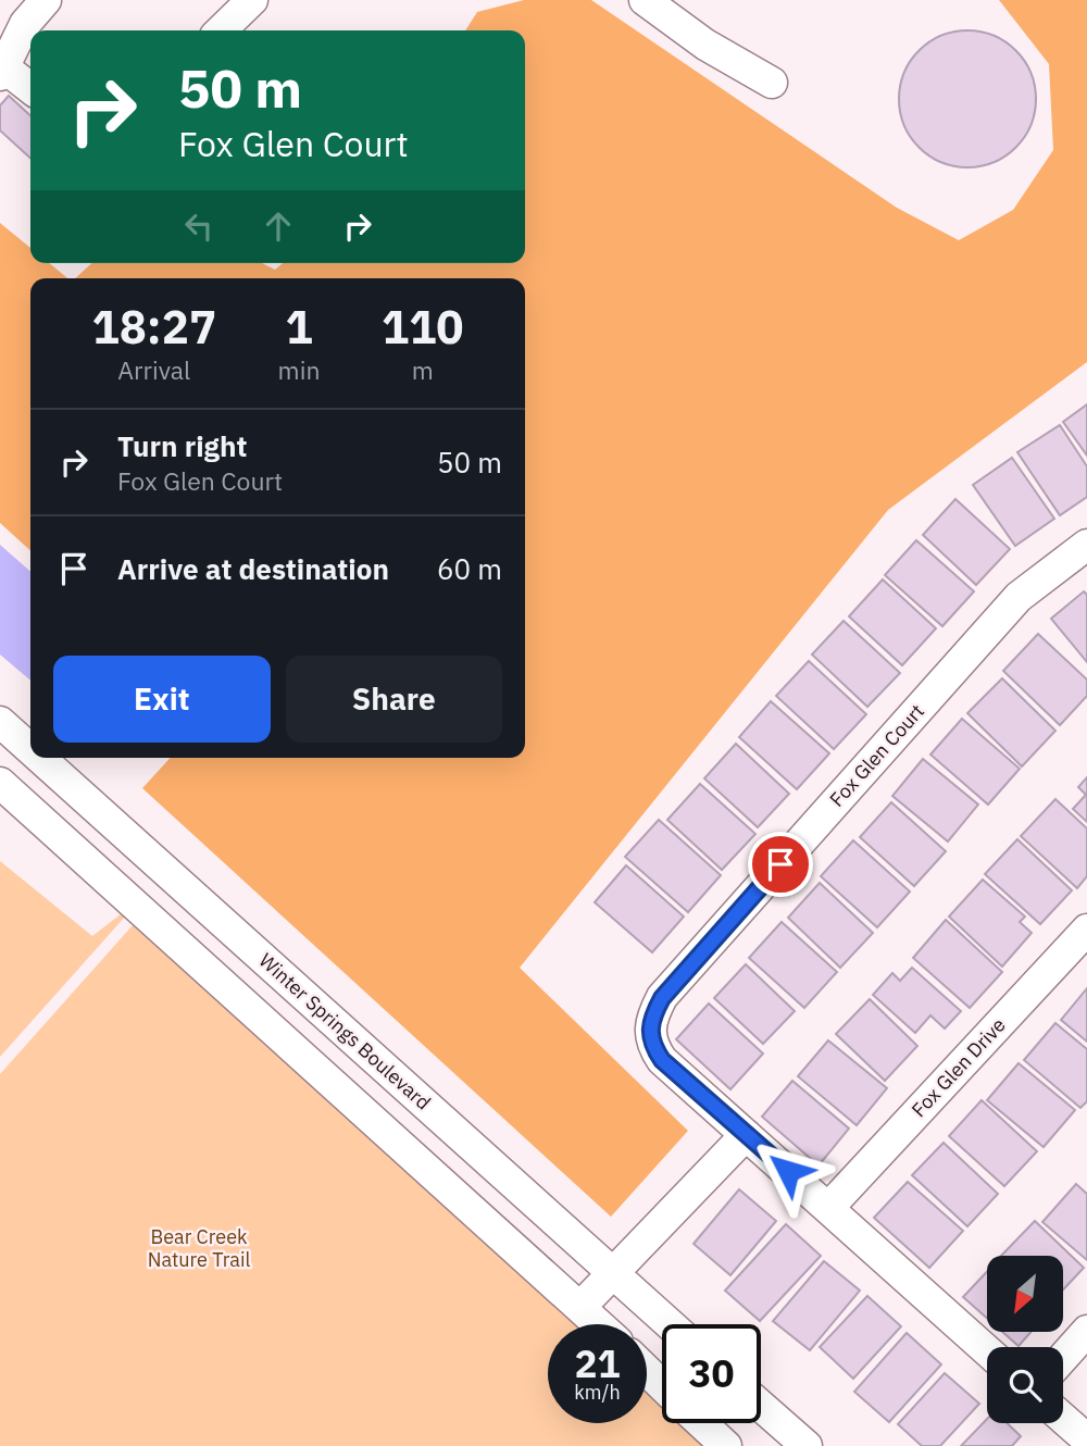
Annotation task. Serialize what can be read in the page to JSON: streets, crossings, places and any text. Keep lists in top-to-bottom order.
{
  "streets": {
    "street": ["Fox Glen Court", "Winter Springs Boulevard", "Fox Glen Drive"]
  },
  "crossings": [
    ["Fox Glen Court", "Fox Glen Drive"]
  ],
  "parks": ["Bear Creek Nature Trail"],
  "north": "bottom left",
  "page": {
    "turn": ["50 m", "Fox Glen Court"],
    "eta": [
      "18:27",
      "Arrival",
      "1",
      "min",
      "110",
      "m"
    ],
    "list": [
      {
        "name": "Turn right",
        "note": "Fox Glen Court",
        "value": "50 m"
      },
      {
        "name": "Arrive at destination",
        "value": "60 m"
      }
    ],
    "buttons": ["Exit", "Share"],
    "speed": "21 km/h",
    "limit": "30"
  }
}
